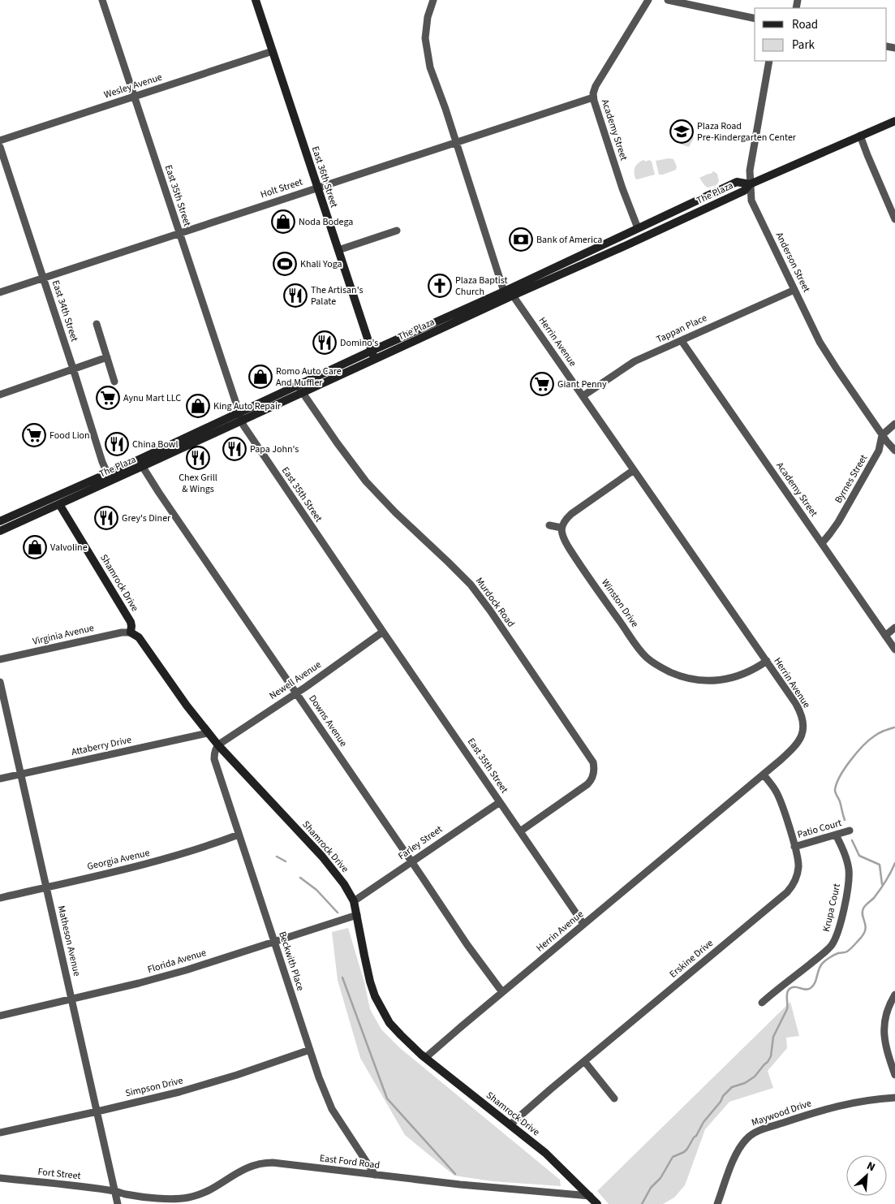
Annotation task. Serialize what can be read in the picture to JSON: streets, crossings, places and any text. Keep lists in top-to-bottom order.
{
  "streets": {
    "main road": ["East 36th Street", "The Plaza", "Shamrock Drive"],
    "street": [
      "Wesley Avenue",
      "Academy Street",
      "Holt Street",
      "East 35th Street",
      "Anderson Street",
      "East 34th Street",
      "Tappan Place",
      "Herrin Avenue",
      "Byrnes Street",
      "Murdock Road",
      "Winston Drive",
      "Virginia Avenue",
      "Newell Avenue",
      "Downs Avenue",
      "Attaberry Drive",
      "Patio Court",
      "Farley Street",
      "Georgia Avenue",
      "Krupa Court",
      "Matheson Avenue",
      "Erskine Drive",
      "Florida Avenue",
      "Beckwith Place",
      "Simpson Drive",
      "Maywood Drive",
      "East Ford Road",
      "Fort Street"
    ]
  },
  "crossings": [
    ["Wesley Avenue", "East 36th Street"],
    ["Wesley Avenue", "East 35th Street"],
    ["Academy Street", "Holt Street"],
    ["Academy Street", "The Plaza"],
    ["Academy Street", "Tappan Place"],
    ["Academy Street", "Byrnes Street"],
    ["East 36th Street", "Holt Street"],
    ["East 36th Street", "The Plaza"],
    ["Holt Street", "East 35th Street"],
    ["Holt Street", "East 34th Street"],
    ["The Plaza", "East 35th Street"],
    ["The Plaza", "Anderson Street"],
    ["The Plaza", "East 34th Street"],
    ["The Plaza", "Herrin Avenue"],
    ["The Plaza", "Shamrock Drive"],
    ["The Plaza", "Murdock Road"],
    ["The Plaza", "Downs Avenue"],
    ["East 35th Street", "Herrin Avenue"],
    ["East 35th Street", "Murdock Road"],
    ["East 35th Street", "Newell Avenue"],
    ["East 35th Street", "Farley Street"],
    ["Anderson Street", "Tappan Place"],
    ["Anderson Street", "Byrnes Street"],
    ["Tappan Place", "Herrin Avenue"],
    ["Herrin Avenue", "Shamrock Drive"],
    ["Herrin Avenue", "Winston Drive"],
    ["Herrin Avenue", "Downs Avenue"],
    ["Herrin Avenue", "Erskine Drive"],
    ["Shamrock Drive", "Virginia Avenue"],
    ["Shamrock Drive", "Newell Avenue"],
    ["Shamrock Drive", "Attaberry Drive"],
    ["Shamrock Drive", "Farley Street"],
    ["Shamrock Drive", "Erskine Drive"],
    ["Shamrock Drive", "Florida Avenue"],
    ["Shamrock Drive", "Beckwith Place"],
    ["Shamrock Drive", "East Ford Road"],
    ["Newell Avenue", "Downs Avenue"],
    ["Newell Avenue", "Beckwith Place"],
    ["Downs Avenue", "Farley Street"],
    ["Attaberry Drive", "Matheson Avenue"],
    ["Patio Court", "Krupa Court"],
    ["Patio Court", "Erskine Drive"],
    ["Georgia Avenue", "Matheson Avenue"],
    ["Georgia Avenue", "Beckwith Place"],
    ["Matheson Avenue", "Florida Avenue"],
    ["Matheson Avenue", "Simpson Drive"],
    ["Matheson Avenue", "East Ford Road"],
    ["Matheson Avenue", "Fort Street"],
    ["Florida Avenue", "Beckwith Place"],
    ["Beckwith Place", "Simpson Drive"],
    ["Beckwith Place", "East Ford Road"],
    ["East Ford Road", "Fort Street"]
  ],
  "places": {
    "school or university": ["Plaza Road Pre-Kindergarten Center"],
    "shop": [
      "Noda Bodega",
      "Romo Auto Care And Muffler",
      "King Auto Repair",
      "Valvoline"
    ],
    "bank": ["Bank of America"],
    "sports": ["Khali Yoga"],
    "church": ["Plaza Baptist Church"],
    "restaurant": [
      "The Artisan's Palate",
      "Domino's",
      "China Bowl",
      "Papa John's",
      "Chex Grill & Wings",
      "Grey's Diner"
    ],
    "supermarket": ["Giant Penny", "Aynu Mart LLC", "Food Lion"]
  },
  "legend": ["Road", "Park"],
  "north": "top right"
}
